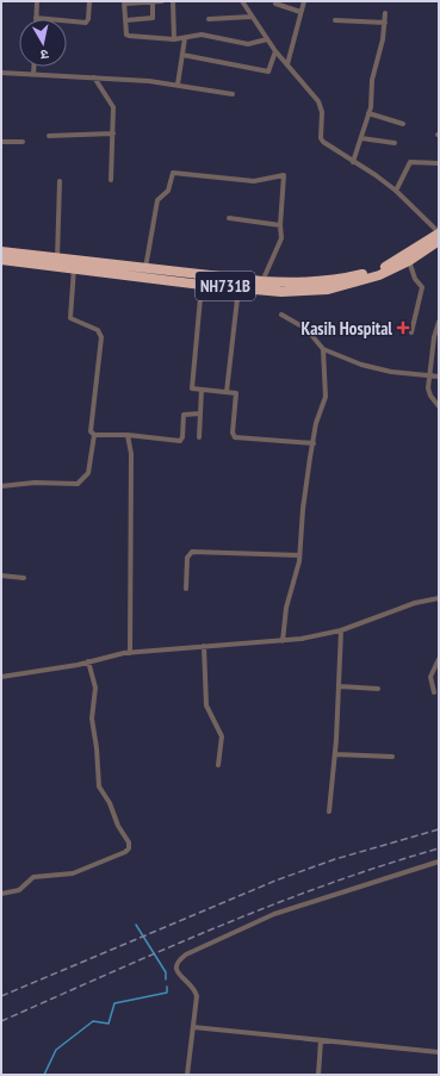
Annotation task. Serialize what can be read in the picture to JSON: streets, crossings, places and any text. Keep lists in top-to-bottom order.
{
  "streets": {
    "highway": ["NH731B"]
  },
  "places": {
    "health": ["Kasih Hospital"]
  },
  "north": "bottom"
}
